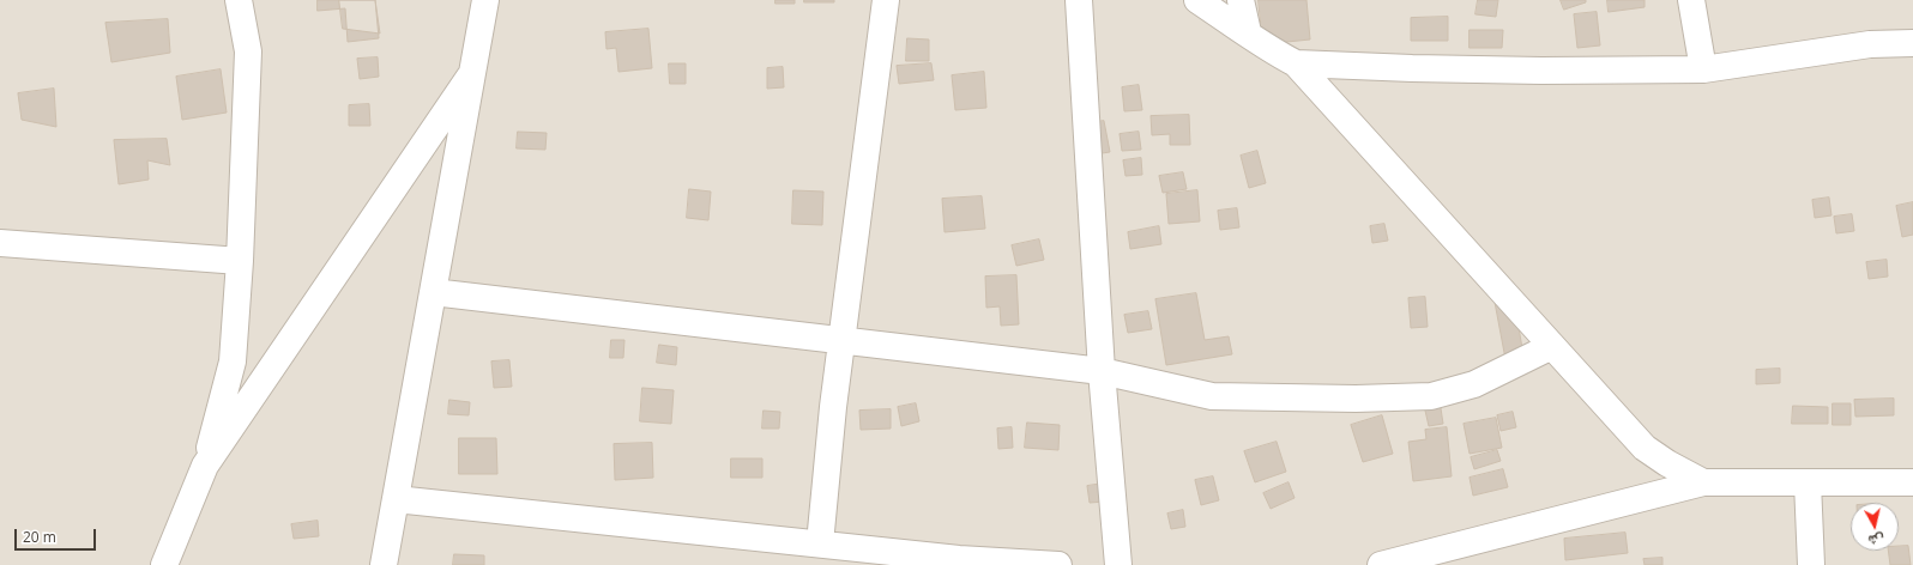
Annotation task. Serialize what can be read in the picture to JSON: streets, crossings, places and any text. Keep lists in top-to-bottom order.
{
  "scale_bar": "20 m",
  "north": "bottom"
}
